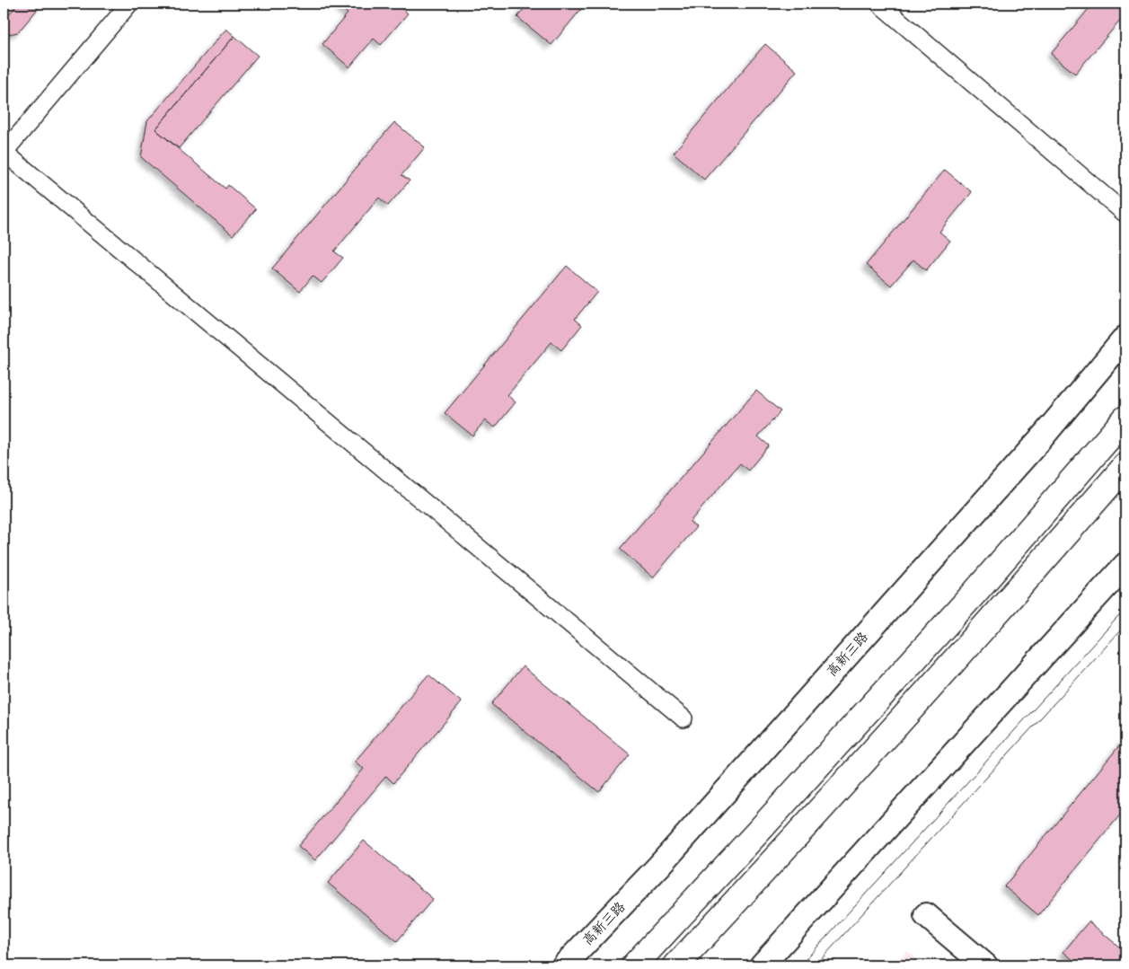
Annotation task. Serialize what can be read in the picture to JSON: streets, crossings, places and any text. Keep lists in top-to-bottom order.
{
  "streets": {
    "main road": ["高新三路"]
  }
}
